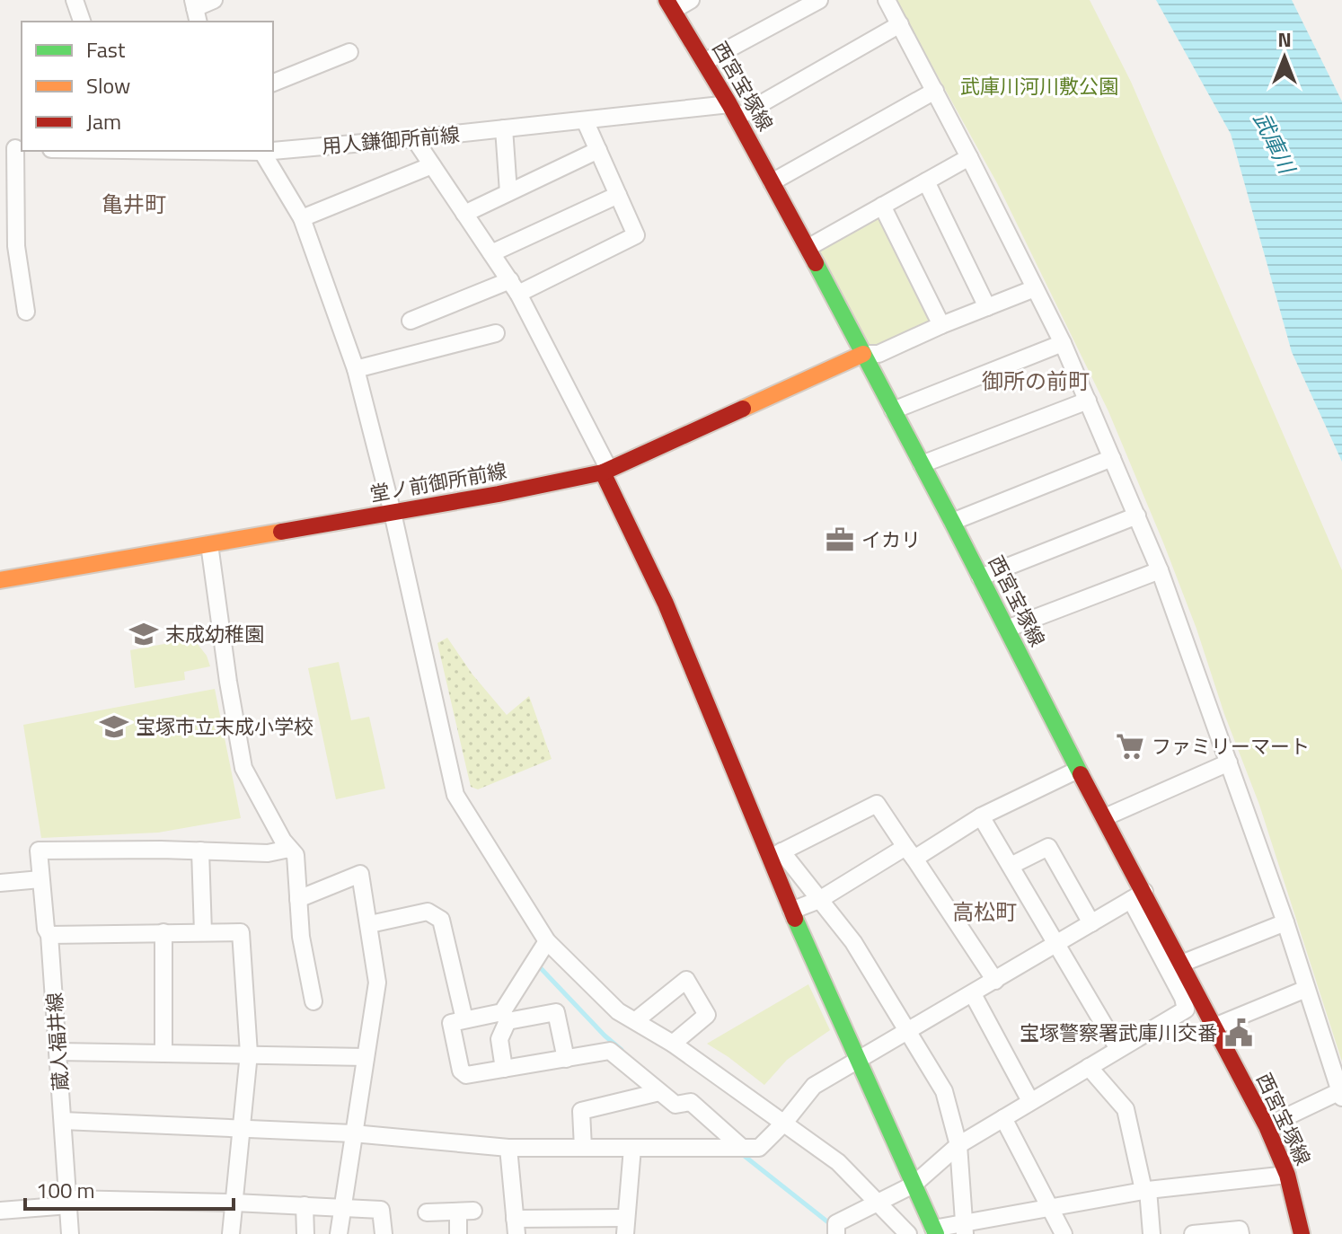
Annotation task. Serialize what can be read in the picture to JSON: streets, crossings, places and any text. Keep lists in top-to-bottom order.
{
  "streets": {
    "street": [
      "西宮宝塚線",
      "用人鎌御所前線",
      "堂ノ前御所前線",
      "蔵人福井線"
    ]
  },
  "crossings": [
    ["西宮宝塚線", "用人鎌御所前線"],
    ["西宮宝塚線", "堂ノ前御所前線"]
  ],
  "districts": ["亀井町", "御所の前町", "高松町"],
  "water": ["武庫川"],
  "parks": ["武庫川河川敷公園"],
  "places": {
    "office": ["イカリ"],
    "school or university": ["末成幼稚園", "宝塚市立末成小学校"],
    "supermarket": ["ファミリーマート"],
    "public building": ["宝塚警察署武庫川交番"]
  },
  "legend": ["Fast", "Slow", "Jam"],
  "scale_bar": "100 m",
  "north": "top"
}
